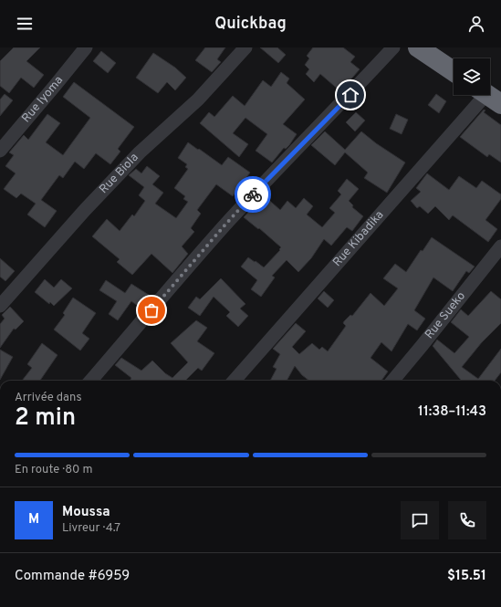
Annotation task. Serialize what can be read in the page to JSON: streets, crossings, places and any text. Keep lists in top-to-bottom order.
{
  "streets": {
    "street": [
      "Rue Iyoma",
      "Rue Biola",
      "Rue Kibadika",
      "Rue Sueko"
    ]
  },
  "page": {
    "header": "Quickbag",
    "heading": ["2 min", "Arrivée dans", "11:38–11:43"],
    "panel": [
      "Moussa",
      "Livreur · 4.7",
      "Commande #6959",
      "$15.51"
    ],
    "bar": "En route · 80 m",
    "round": "M"
  }
}
